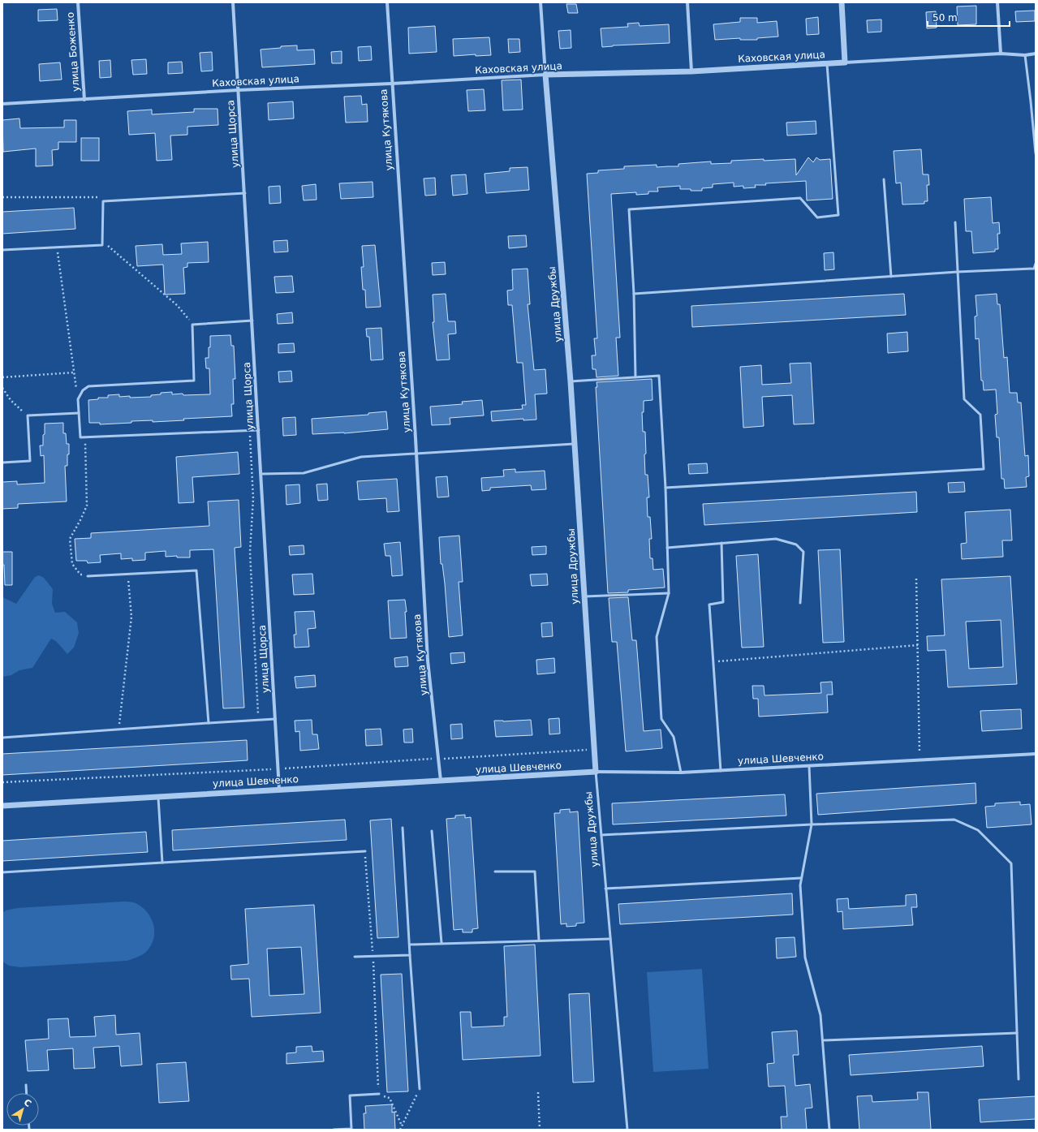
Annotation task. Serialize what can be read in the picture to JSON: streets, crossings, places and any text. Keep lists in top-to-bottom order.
{
  "streets": {
    "street": [
      "улица Боженко",
      "Каховская улица",
      "улица Кутякова",
      "улица Щорса",
      "улица Дружбы",
      "улица Шевченко"
    ]
  },
  "crossings": [
    ["улица Боженко", "Каховская улица"],
    ["Каховская улица", "улица Кутякова"],
    ["Каховская улица", "улица Щорса"],
    ["Каховская улица", "улица Дружбы"],
    ["улица Кутякова", "улица Шевченко"],
    ["улица Щорса", "улица Шевченко"],
    ["улица Дружбы", "улица Шевченко"]
  ],
  "scale_bar": "50 m",
  "north": "top right"
}
